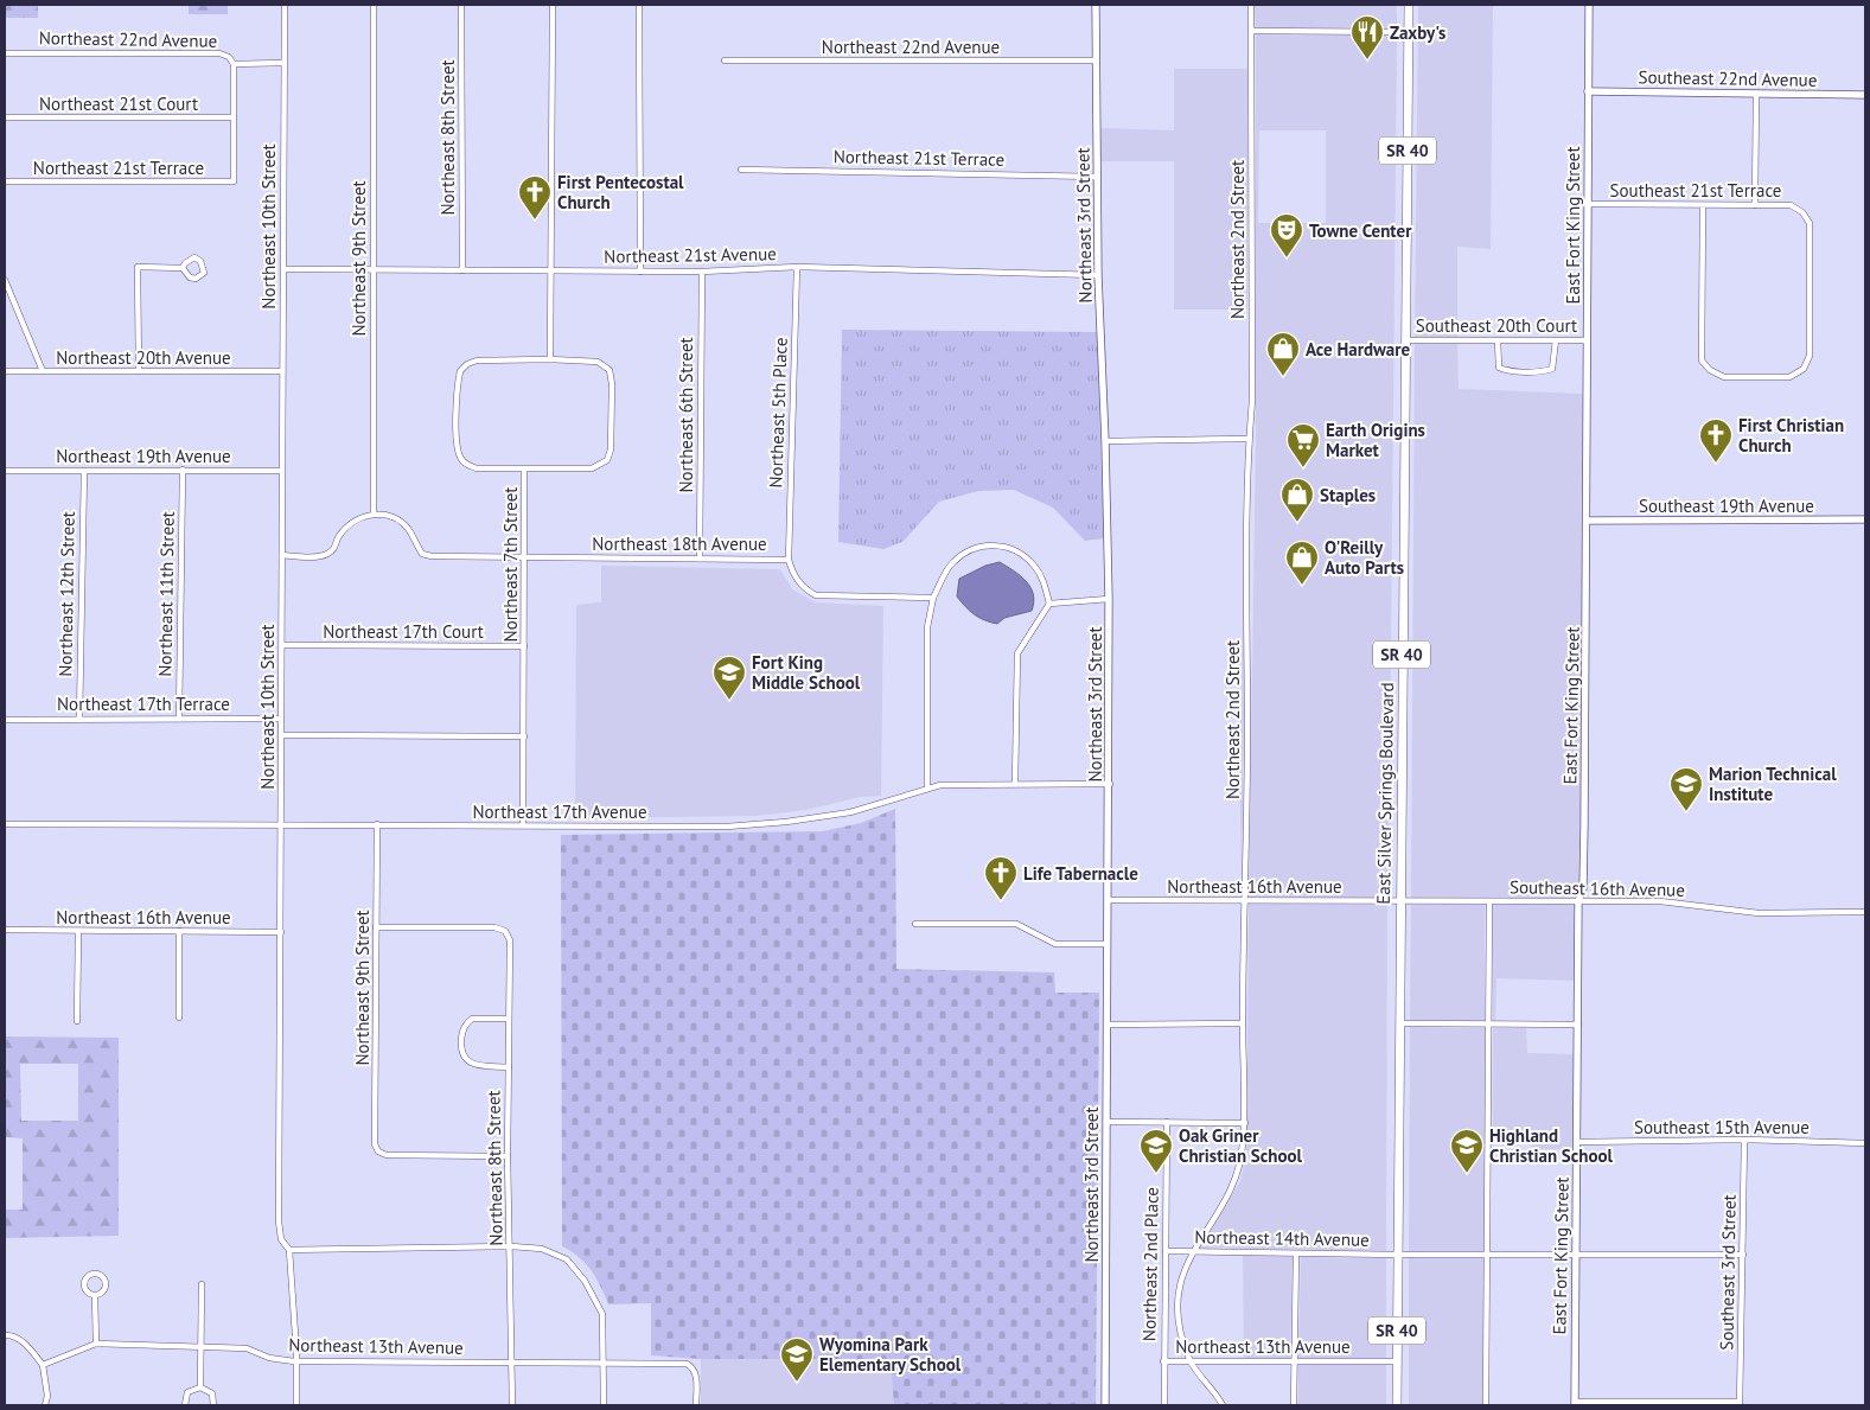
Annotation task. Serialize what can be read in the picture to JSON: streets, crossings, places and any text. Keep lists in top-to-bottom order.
{
  "streets": {
    "main road": ["SR 40", "East Silver Springs Boulevard"],
    "street": [
      "Northeast 22nd Avenue",
      "Southeast 22nd Avenue",
      "Northeast 21st Court",
      "Northeast 8th Street",
      "Northeast 21st Terrace",
      "Southeast 21st Terrace",
      "Northeast 3rd Street",
      "East Fort King Street",
      "Northeast 10th Street",
      "Northeast 2nd Street",
      "Northeast 21st Avenue",
      "Northeast 9th Street",
      "Southeast 20th Court",
      "Northeast 20th Avenue",
      "Northeast 5th Place",
      "Northeast 6th Street",
      "Northeast 19th Avenue",
      "Southeast 19th Avenue",
      "Northeast 18th Avenue",
      "Northeast 7th Street",
      "Northeast 12th Street",
      "Northeast 11th Street",
      "Northeast 17th Court",
      "Northeast 17th Terrace",
      "Northeast 17th Avenue",
      "Northeast 16th Avenue",
      "Southeast 16th Avenue",
      "Southeast 15th Avenue",
      "Northeast 14th Avenue",
      "Northeast 2nd Place",
      "Southeast 3rd Street",
      "Northeast 13th Avenue"
    ]
  },
  "crossings": [
    ["Northeast 22nd Avenue", "Northeast 3rd Street"],
    ["Northeast 22nd Avenue", "Northeast 10th Street"],
    ["Southeast 22nd Avenue", "East Fort King Street"],
    ["Northeast 21st Court", "Northeast 21st Terrace"],
    ["Northeast 8th Street", "Northeast 21st Avenue"],
    ["Northeast 8th Street", "Northeast 9th Street"],
    ["Northeast 8th Street", "Northeast 13th Avenue"],
    ["Northeast 21st Terrace", "Northeast 3rd Street"],
    ["Southeast 21st Terrace", "East Fort King Street"],
    ["Northeast 3rd Street", "Northeast 21st Avenue"],
    ["Northeast 3rd Street", "Northeast 17th Avenue"],
    ["Northeast 3rd Street", "Northeast 16th Avenue"],
    ["East Fort King Street", "Southeast 20th Court"],
    ["East Fort King Street", "Southeast 19th Avenue"],
    ["East Fort King Street", "Southeast 16th Avenue"],
    ["East Fort King Street", "Southeast 15th Avenue"],
    ["East Fort King Street", "Northeast 14th Avenue"],
    ["Northeast 10th Street", "Northeast 21st Avenue"],
    ["Northeast 10th Street", "Northeast 20th Avenue"],
    ["Northeast 10th Street", "Northeast 19th Avenue"],
    ["Northeast 10th Street", "Northeast 17th Court"],
    ["Northeast 10th Street", "Northeast 17th Terrace"],
    ["Northeast 10th Street", "Northeast 17th Avenue"],
    ["Northeast 10th Street", "Northeast 16th Avenue"],
    ["Northeast 10th Street", "Northeast 13th Avenue"],
    ["Northeast 2nd Street", "Northeast 16th Avenue"],
    ["Northeast 2nd Street", "Northeast 14th Avenue"],
    ["Northeast 2nd Street", "Northeast 13th Avenue"],
    ["Northeast 21st Avenue", "Northeast 9th Street"],
    ["Northeast 21st Avenue", "Northeast 5th Place"],
    ["Northeast 21st Avenue", "Northeast 6th Street"],
    ["Northeast 9th Street", "Northeast 18th Avenue"],
    ["Northeast 9th Street", "Northeast 17th Avenue"],
    ["Southeast 20th Court", "East Silver Springs Boulevard"],
    ["Northeast 5th Place", "Northeast 18th Avenue"],
    ["Northeast 6th Street", "Northeast 18th Avenue"],
    ["Northeast 19th Avenue", "Northeast 12th Street"],
    ["Northeast 19th Avenue", "Northeast 11th Street"],
    ["Northeast 18th Avenue", "Northeast 7th Street"],
    ["Northeast 7th Street", "Northeast 17th Court"],
    ["Northeast 7th Street", "Northeast 17th Avenue"],
    ["Northeast 12th Street", "Northeast 17th Terrace"],
    ["Northeast 11th Street", "Northeast 17th Terrace"],
    ["East Silver Springs Boulevard", "Northeast 16th Avenue"],
    ["East Silver Springs Boulevard", "Southeast 16th Avenue"],
    ["East Silver Springs Boulevard", "Northeast 14th Avenue"],
    ["East Silver Springs Boulevard", "Northeast 13th Avenue"],
    ["Northeast 16th Avenue", "Southeast 16th Avenue"],
    ["Southeast 15th Avenue", "Southeast 3rd Street"],
    ["Northeast 14th Avenue", "Northeast 2nd Place"],
    ["Northeast 14th Avenue", "Southeast 3rd Street"],
    ["Northeast 2nd Place", "Northeast 13th Avenue"]
  ],
  "places": {
    "restaurant": ["Zaxby's"],
    "church": ["First Pentecostal Church", "First Christian Church", "Life Tabernacle"],
    "theatre": ["Towne Center"],
    "shop": ["Ace Hardware", "Staples", "O'Reilly Auto Parts"],
    "supermarket": ["Earth Origins Market"],
    "school or university": [
      "Fort King Middle School",
      "Marion Technical Institute",
      "Oak Griner Christian School",
      "Highland Christian School",
      "Wyomina Park Elementary School"
    ]
  }
}
